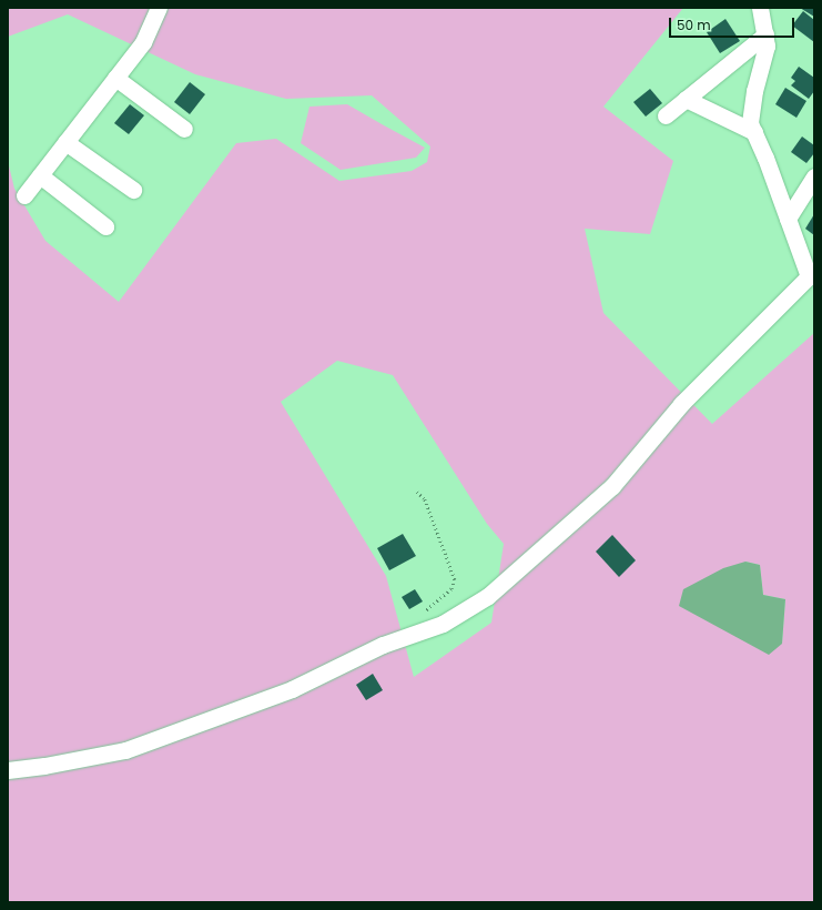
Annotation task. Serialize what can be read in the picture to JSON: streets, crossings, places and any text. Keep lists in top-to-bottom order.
{
  "scale_bar": "50 m"
}
